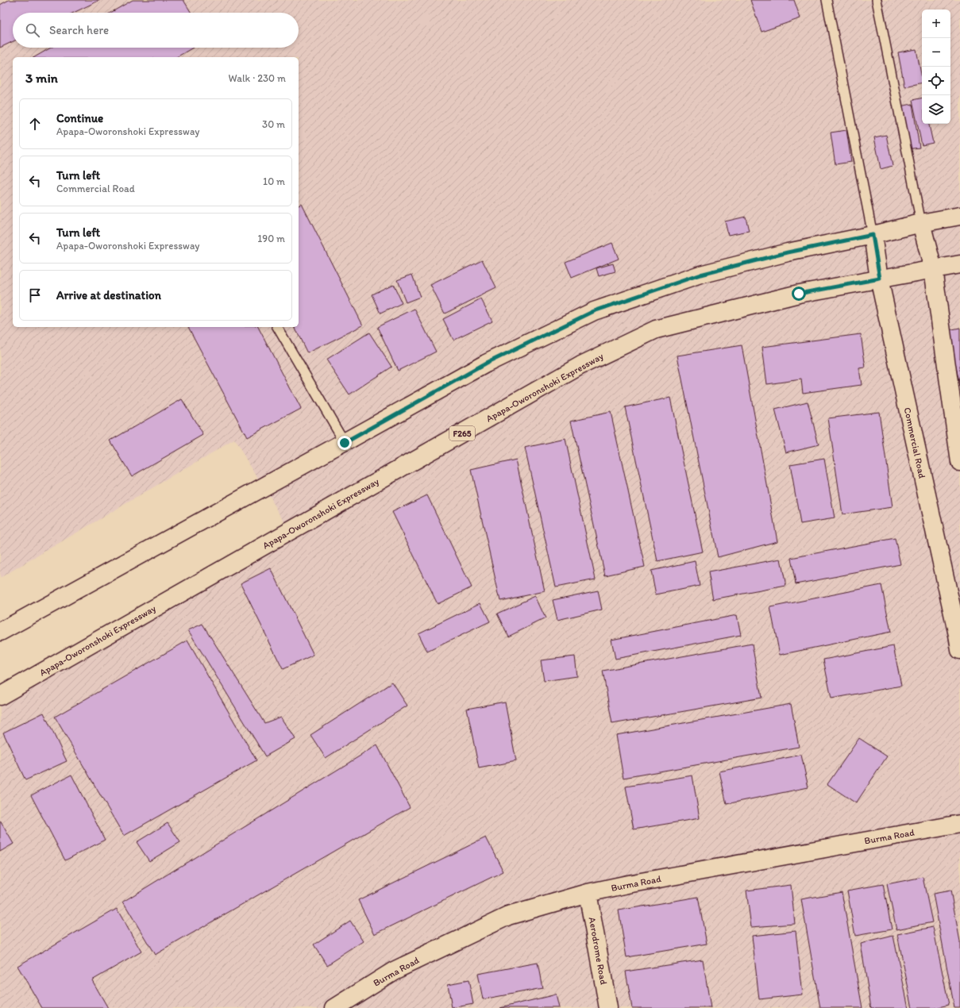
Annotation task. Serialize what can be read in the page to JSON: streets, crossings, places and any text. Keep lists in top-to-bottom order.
{
  "streets": {
    "main road": [
      "Apapa-Oworonshoki Expressway",
      "F265",
      "Commercial Road",
      "Burma Road",
      "Aerodrome Road"
    ]
  },
  "crossings": [
    ["Apapa-Oworonshoki Expressway", "Commercial Road"],
    ["Burma Road", "Aerodrome Road"]
  ],
  "page": {
    "map_buttons": ["+", "−"],
    "search": "Search here",
    "heading": ["3 min", "Walk · 230 m"],
    "list": [
      ["Continue", "Apapa-Oworonshoki Expressway", "30 m"],
      ["Turn left", "Commercial Road", "10 m"],
      ["Turn left", "Apapa-Oworonshoki Expressway", "190 m"],
      "Arrive at destination"
    ]
  }
}
